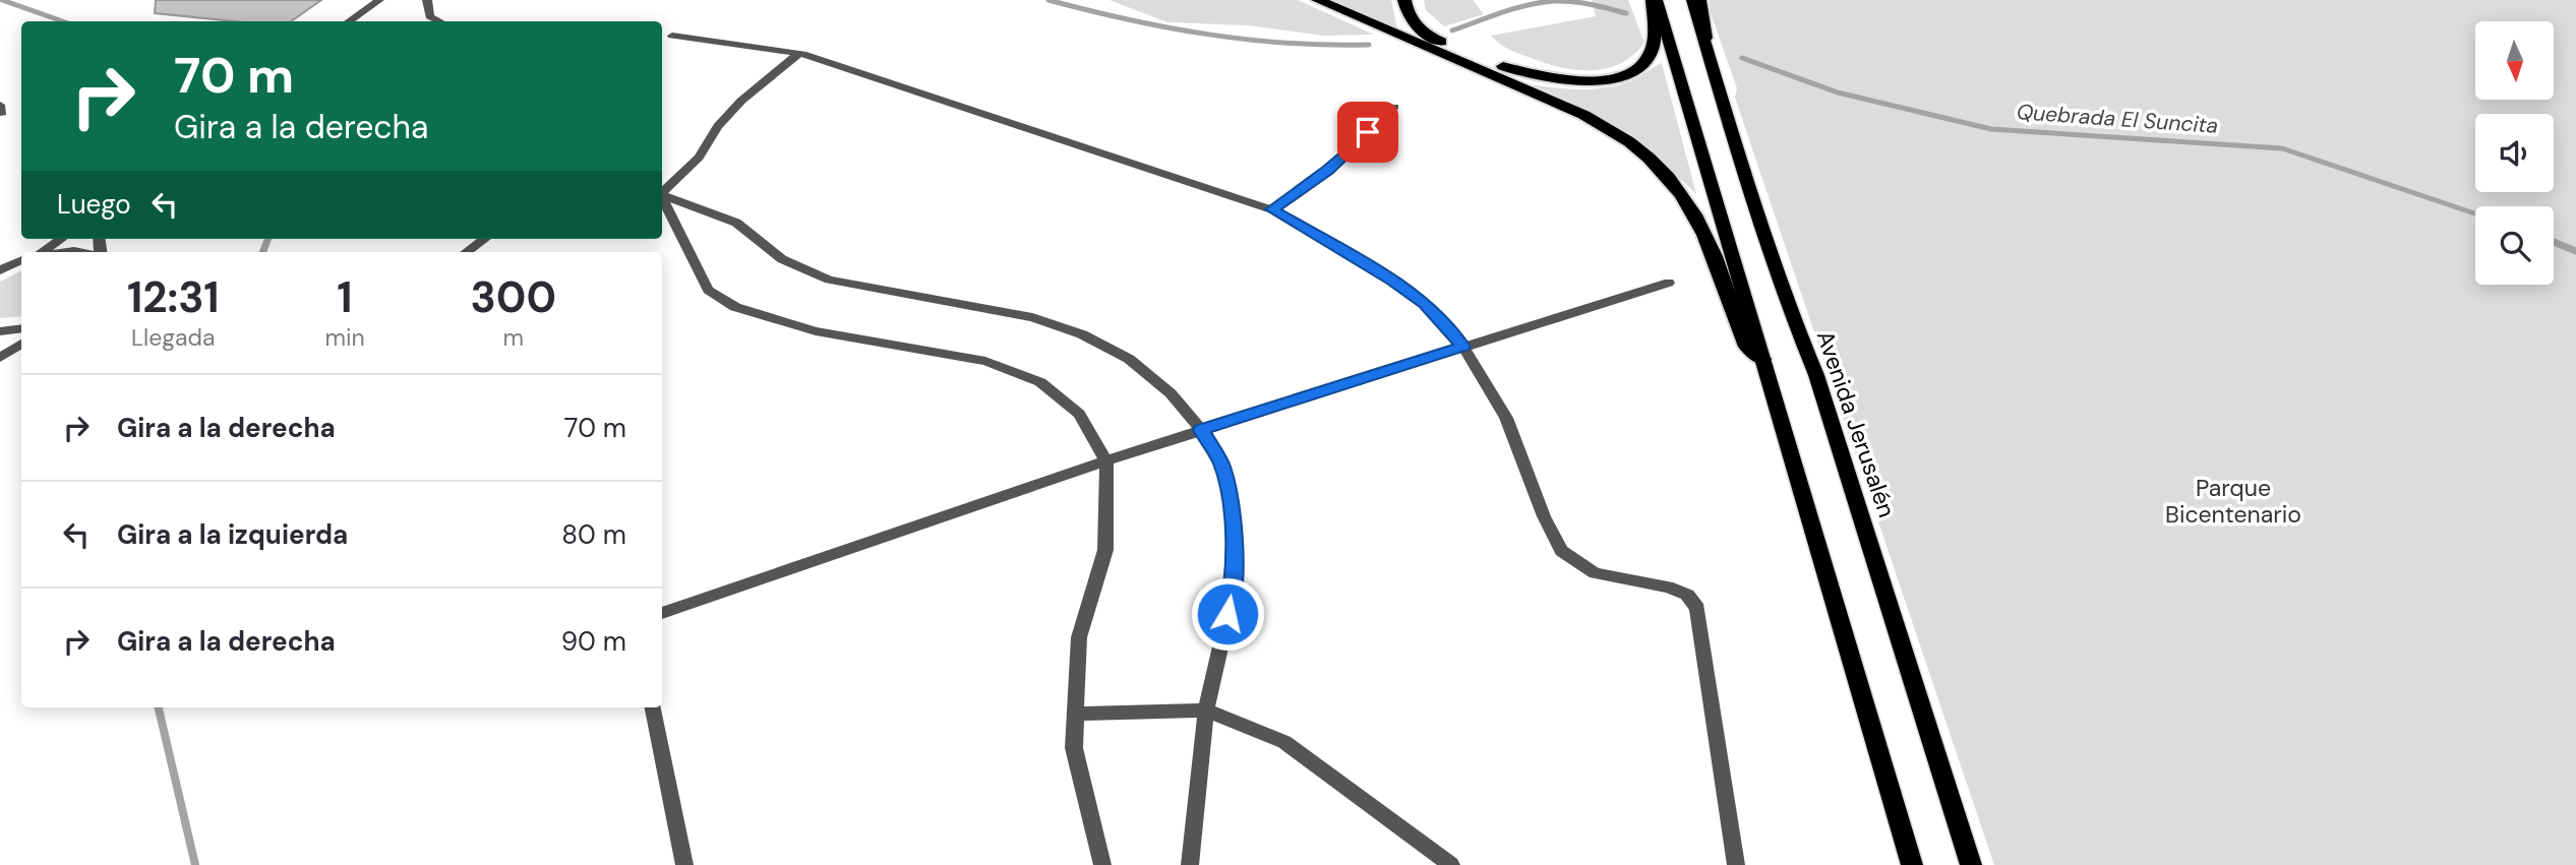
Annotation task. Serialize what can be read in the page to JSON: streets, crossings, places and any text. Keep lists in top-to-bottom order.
{
  "streets": {
    "main road": ["Avenida Jerusalén"]
  },
  "water": ["Quebrada El Suncita"],
  "parks": ["Parque Bicentenario"],
  "north": "bottom",
  "page": {
    "turn": ["70 m", "Gira a la derecha"],
    "then": "Luego",
    "eta": [
      "12:31",
      "Llegada",
      "1",
      "min",
      "300",
      "m"
    ],
    "list": [
      {
        "name": "Gira a la derecha",
        "value": "70 m"
      },
      {
        "name": "Gira a la izquierda",
        "value": "80 m"
      },
      {
        "name": "Gira a la derecha",
        "value": "90 m"
      }
    ]
  }
}
